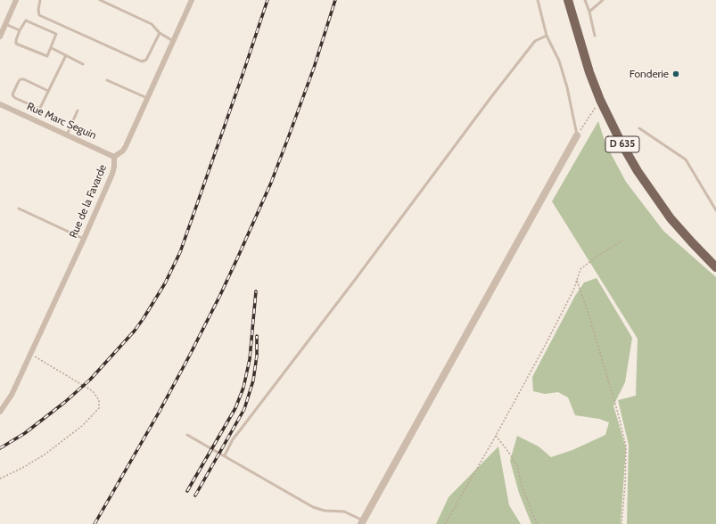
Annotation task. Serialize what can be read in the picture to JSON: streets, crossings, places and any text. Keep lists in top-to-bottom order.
{
  "streets": {
    "main road": ["D 635"],
    "street": ["Rue Marc Seguin", "Rue de la Favarde"]
  },
  "crossings": [
    ["Rue Marc Seguin", "Rue de la Favarde"]
  ],
  "places": ["Fonderie"]
}
